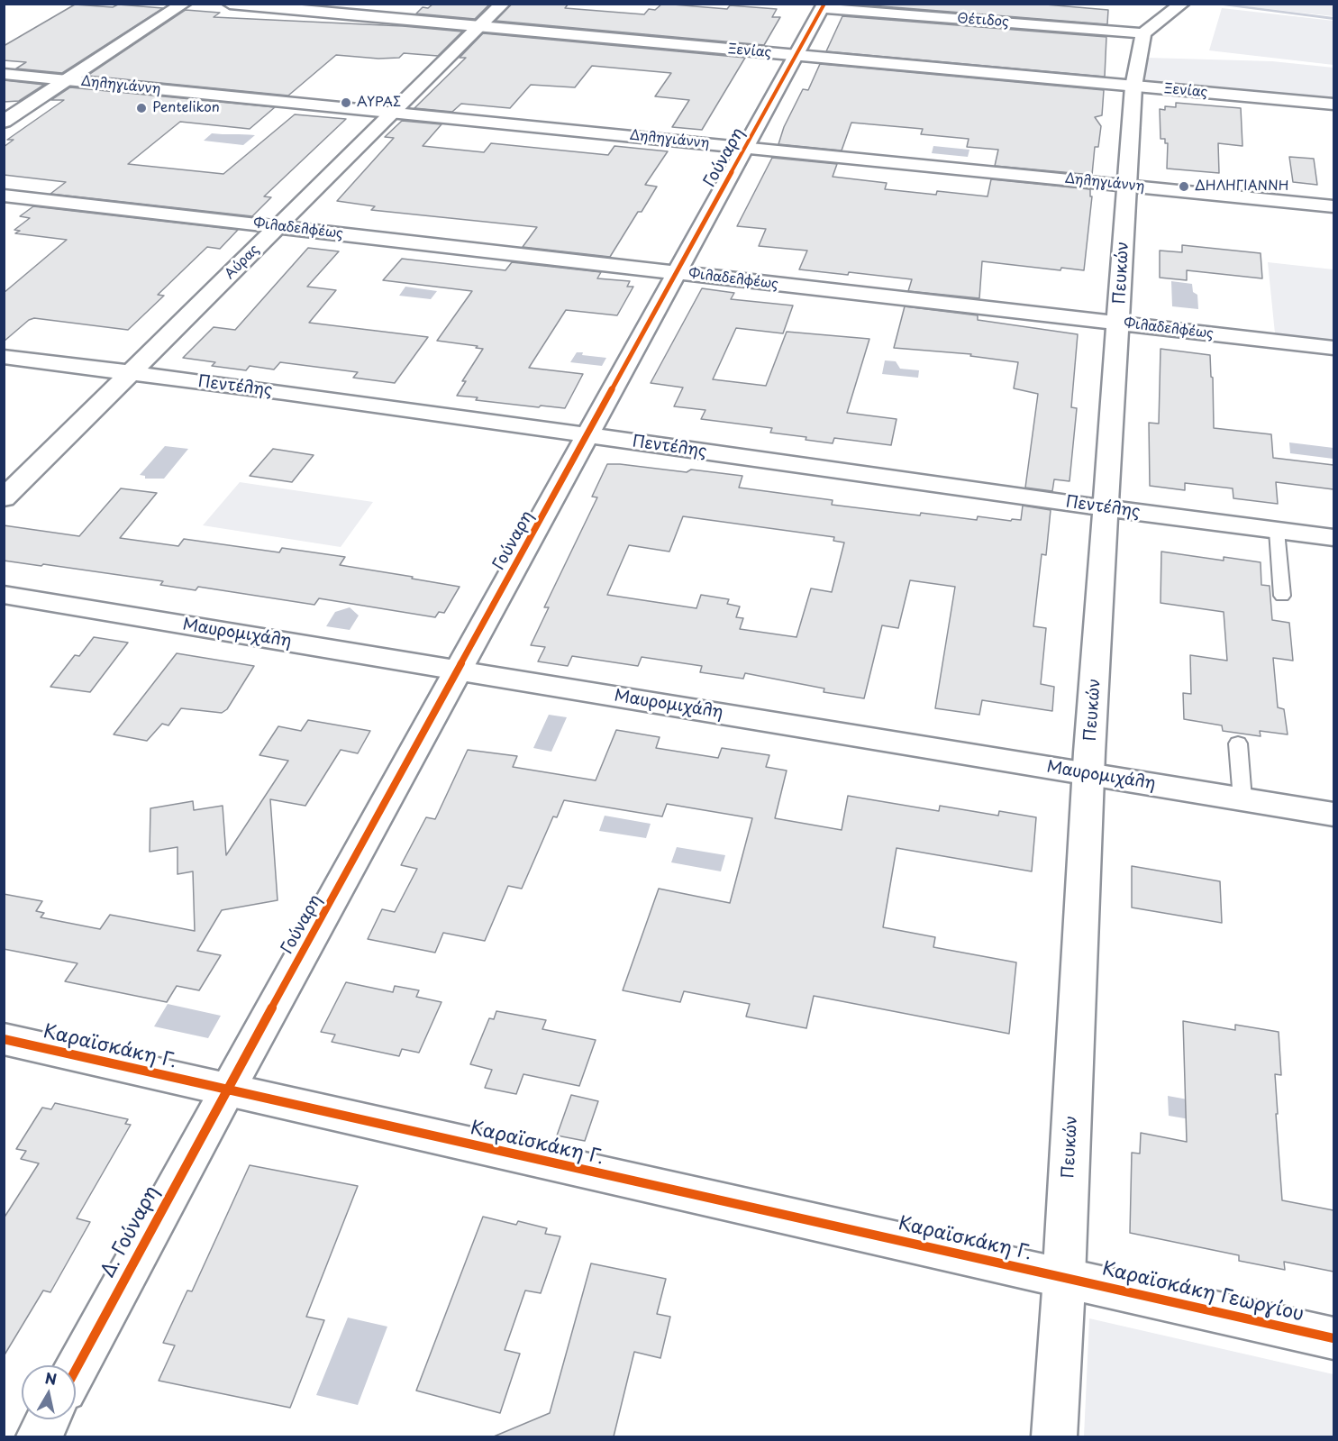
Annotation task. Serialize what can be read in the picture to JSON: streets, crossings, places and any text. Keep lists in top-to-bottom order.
{
  "streets": {
    "street": [
      "Θέτιδος",
      "Ξενίας",
      "Δηληγιάννη",
      "Γούναρη",
      "Φιλαδελφέως",
      "Αύρας",
      "Πευκών",
      "Πεντέλης",
      "Μαυρομιχάλη",
      "Καραϊσκάκη Γ.",
      "Δ. Γούναρη",
      "Καραϊσκάκη Γεωργίου"
    ]
  },
  "crossings": [
    ["Θέτιδος", "Γούναρη"],
    ["Θέτιδος", "Πευκών"],
    ["Ξενίας", "Γούναρη"],
    ["Ξενίας", "Αύρας"],
    ["Ξενίας", "Πευκών"],
    ["Δηληγιάννη", "Γούναρη"],
    ["Δηληγιάννη", "Αύρας"],
    ["Δηληγιάννη", "Πευκών"],
    ["Γούναρη", "Φιλαδελφέως"],
    ["Γούναρη", "Πεντέλης"],
    ["Γούναρη", "Μαυρομιχάλη"],
    ["Γούναρη", "Καραϊσκάκη Γ."],
    ["Γούναρη", "Δ. Γούναρη"],
    ["Φιλαδελφέως", "Αύρας"],
    ["Φιλαδελφέως", "Πευκών"],
    ["Αύρας", "Πεντέλης"],
    ["Πευκών", "Πεντέλης"],
    ["Πευκών", "Μαυρομιχάλη"],
    ["Πευκών", "Καραϊσκάκη Γ."],
    ["Πευκών", "Καραϊσκάκη Γεωργίου"],
    ["Καραϊσκάκη Γ.", "Δ. Γούναρη"],
    ["Καραϊσκάκη Γ.", "Καραϊσκάκη Γεωργίου"]
  ],
  "places": ["ΑΥΡΑΣ", "Pentelikon", "ΔΗΛΗΓΙΑΝΝΗ"],
  "north": "top"
}
